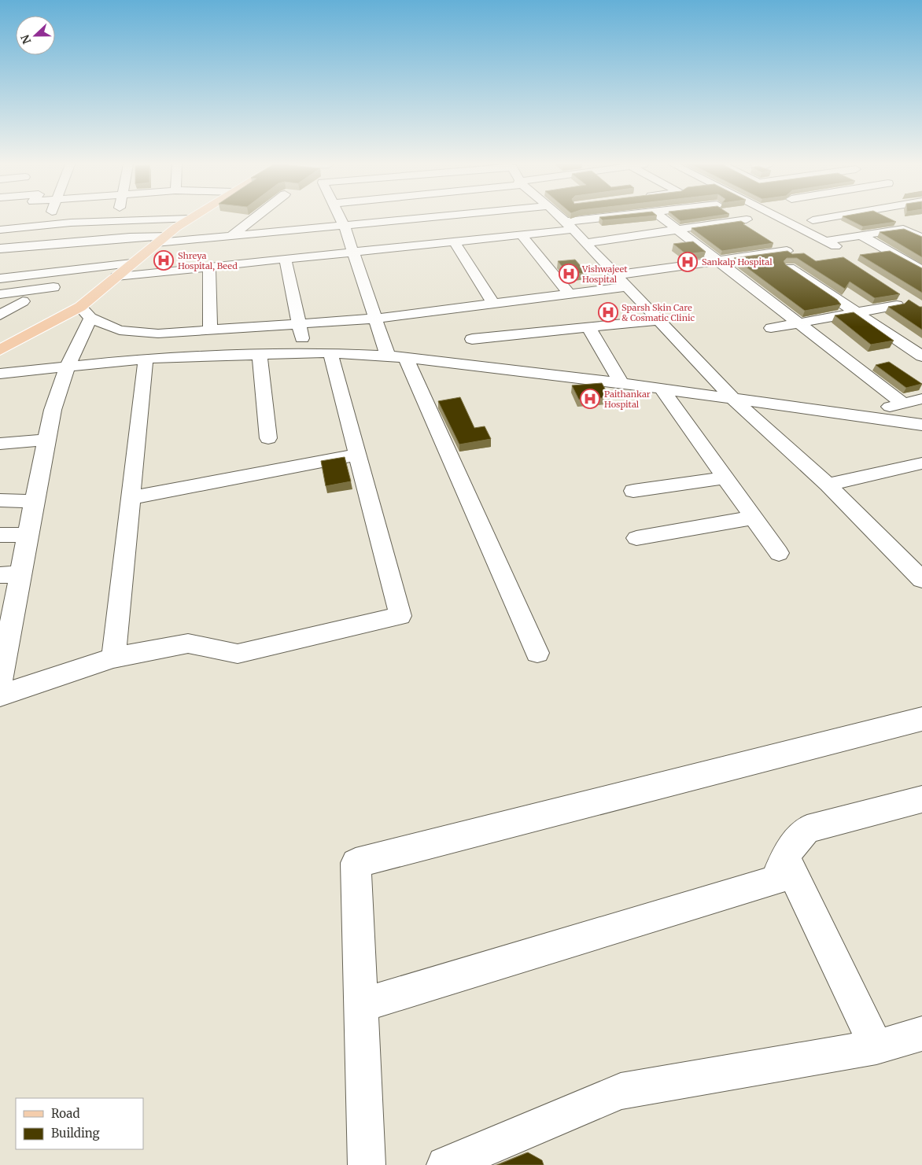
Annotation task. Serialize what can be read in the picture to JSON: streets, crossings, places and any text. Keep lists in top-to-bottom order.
{
  "places": {
    "hospital": [
      "Shreya Hospital, Beed",
      "Sankalp Hospital",
      "Vishwajeet Hospital",
      "Sparsh Skin Care & Cosmatic Clinic",
      "Paithankar Hospital"
    ]
  },
  "legend": ["Road", "Building"],
  "north": "left"
}
